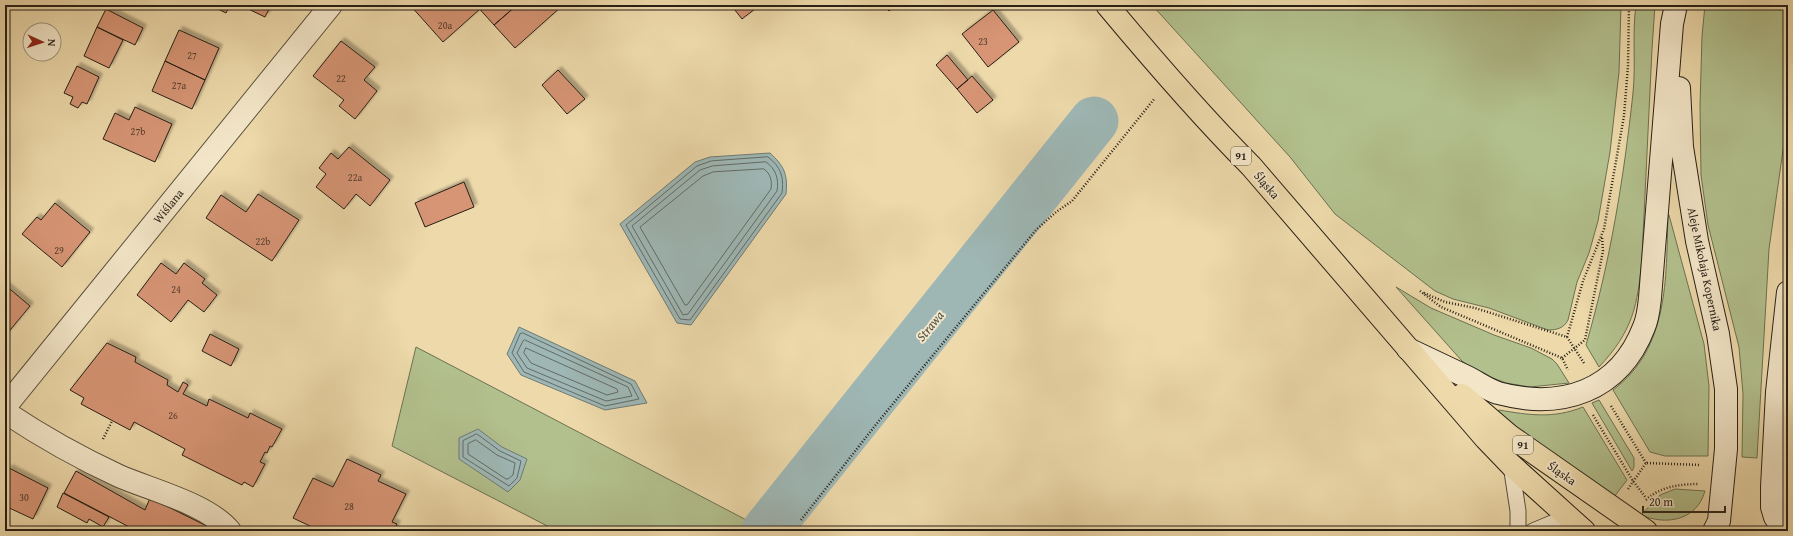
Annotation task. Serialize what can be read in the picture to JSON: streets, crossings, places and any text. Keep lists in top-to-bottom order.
{
  "streets": {
    "main road": [
      "91",
      "Śląska",
      "Wiślana",
      "Aleje Mikołaja Kopernika"
    ]
  },
  "water": ["Strawa"],
  "house_numbers": [
    "20a",
    "23",
    "27",
    "22",
    "27a",
    "27b",
    "22a",
    "22b",
    "29",
    "24",
    "26",
    "30",
    "28"
  ],
  "scale_bar": "20 m",
  "north": "right"
}
